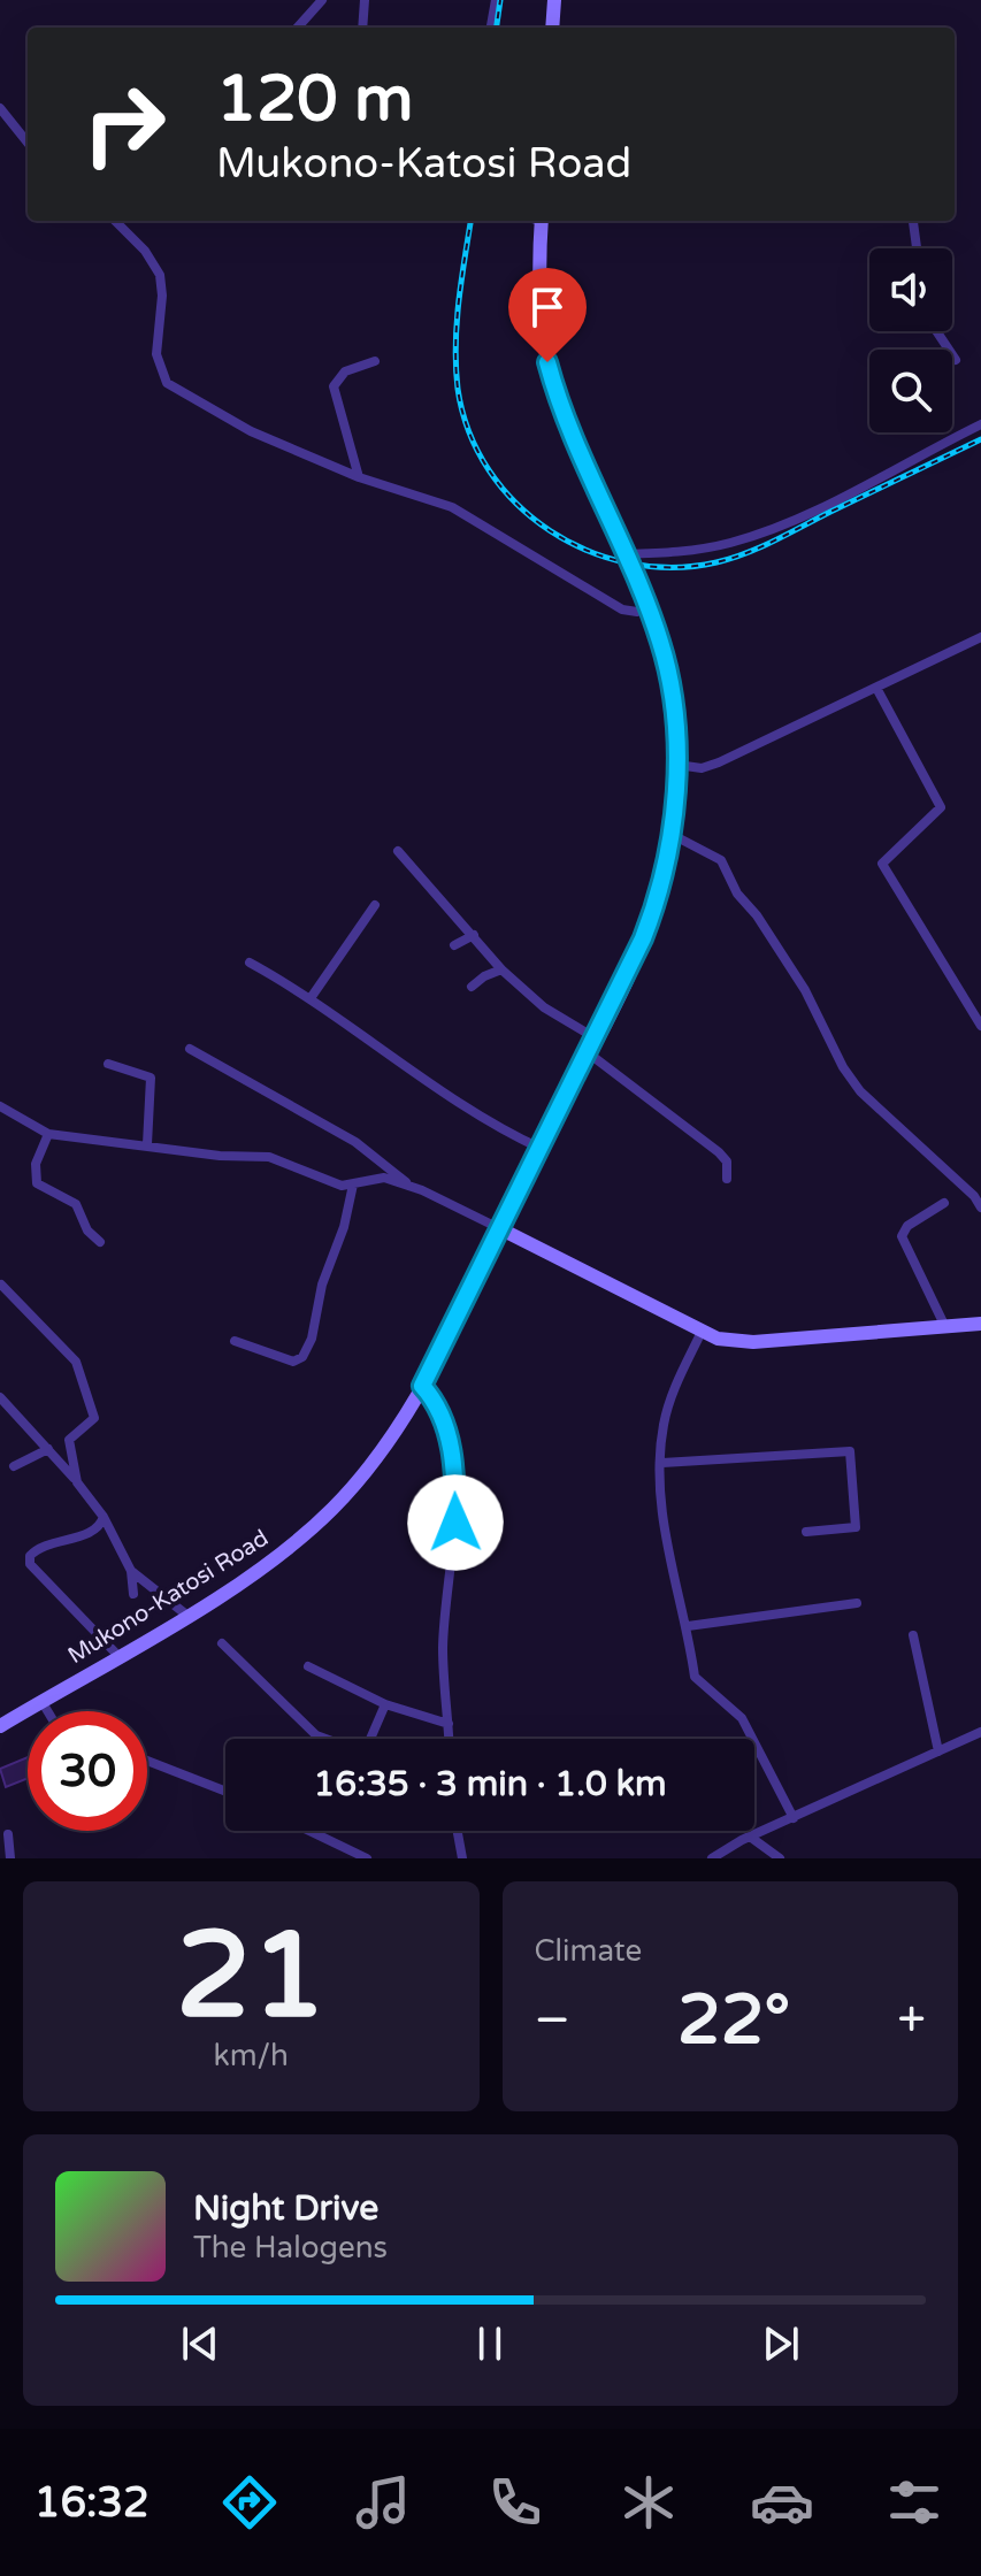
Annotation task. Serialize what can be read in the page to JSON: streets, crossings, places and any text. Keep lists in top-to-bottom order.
{
  "streets": {
    "main road": ["Mukono-Katosi Road"]
  },
  "page": {
    "turn": ["120 m", "Mukono-Katosi Road"],
    "limit": "30",
    "trip": "16:35 · 3 min · 1.0 km",
    "tile": [
      ["21", "km/h"],
      "Climate"
    ],
    "heat": ["−", "22°", "+"],
    "song": ["Night Drive", "The Halogens"],
    "tabs": "16:32"
  }
}
